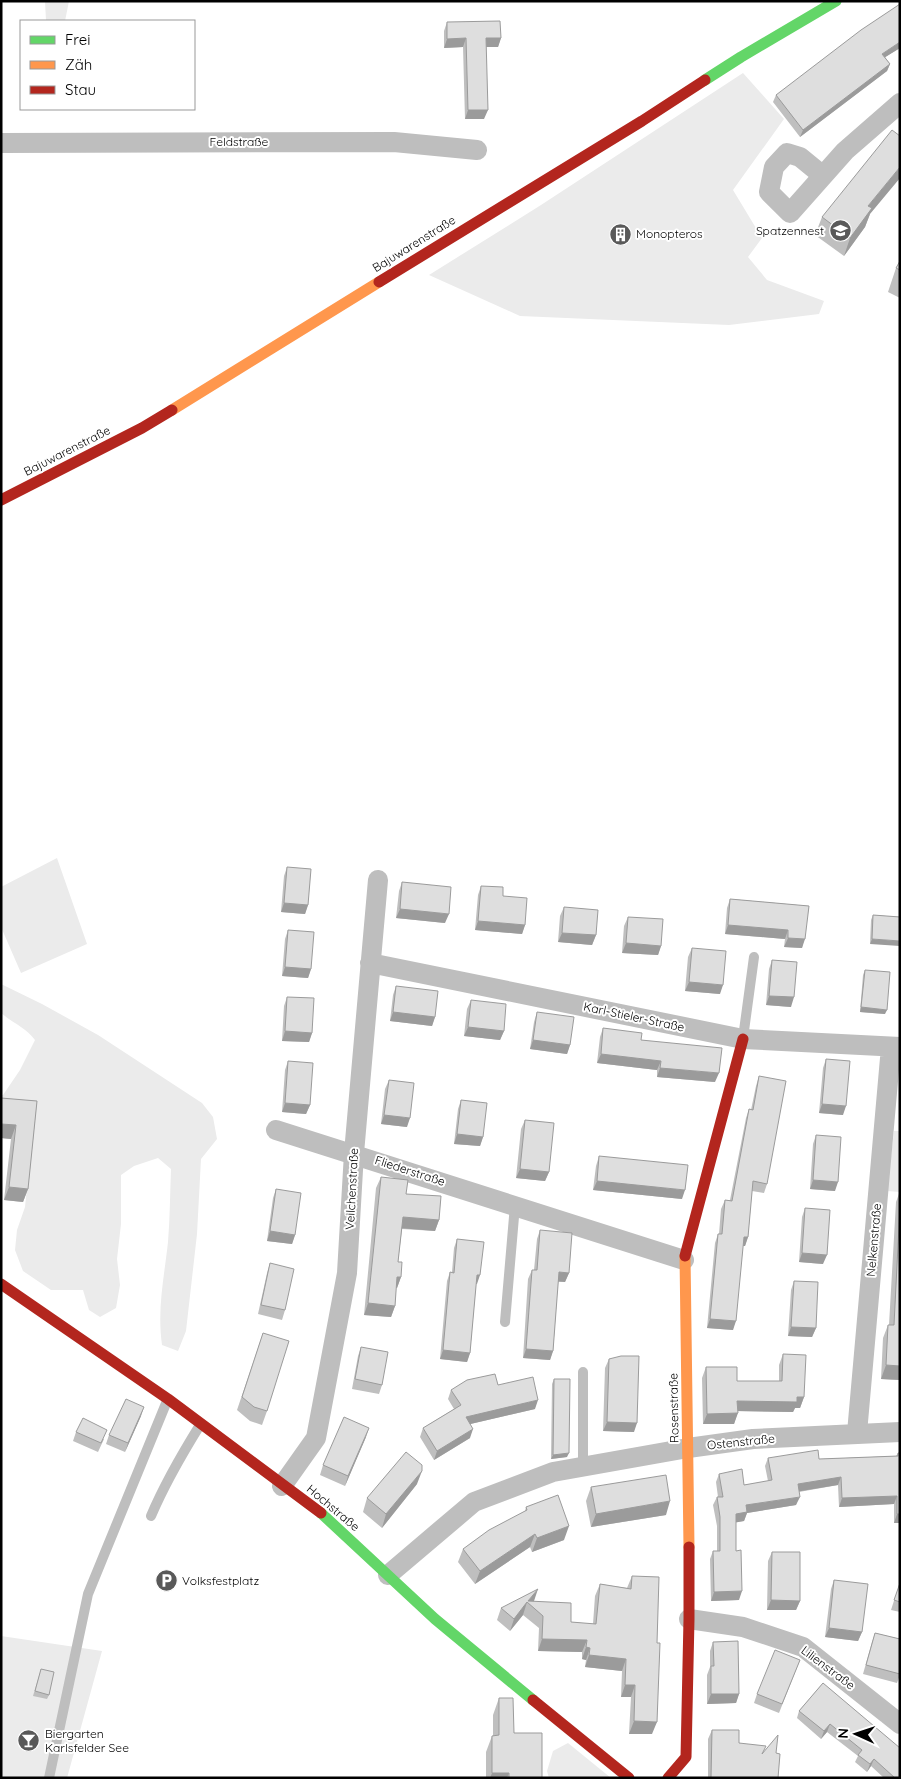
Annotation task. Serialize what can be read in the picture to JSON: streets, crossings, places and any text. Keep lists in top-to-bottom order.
{
  "streets": {
    "street": [
      "Feldstraße",
      "Bajuwarenstraße",
      "Karl-Stieler-Straße",
      "Fliederstraße",
      "Veilchenstraße",
      "Nelkenstraße",
      "Rosenstraße",
      "Ostenstraße",
      "Hochstraße",
      "Lilienstraße"
    ]
  },
  "crossings": [
    ["Karl-Stieler-Straße", "Veilchenstraße"],
    ["Karl-Stieler-Straße", "Nelkenstraße"],
    ["Karl-Stieler-Straße", "Rosenstraße"],
    ["Fliederstraße", "Veilchenstraße"],
    ["Fliederstraße", "Rosenstraße"],
    ["Veilchenstraße", "Hochstraße"],
    ["Nelkenstraße", "Ostenstraße"],
    ["Rosenstraße", "Ostenstraße"],
    ["Rosenstraße", "Lilienstraße"],
    ["Ostenstraße", "Hochstraße"]
  ],
  "places": {
    "school or university": ["Spatzennest"],
    "building": ["Monopteros"],
    "parking": ["Volksfestplatz"],
    "bar": ["Biergarten Karlsfelder See"]
  },
  "legend": ["Frei", "Zäh", "Stau"],
  "north": "left"
}
